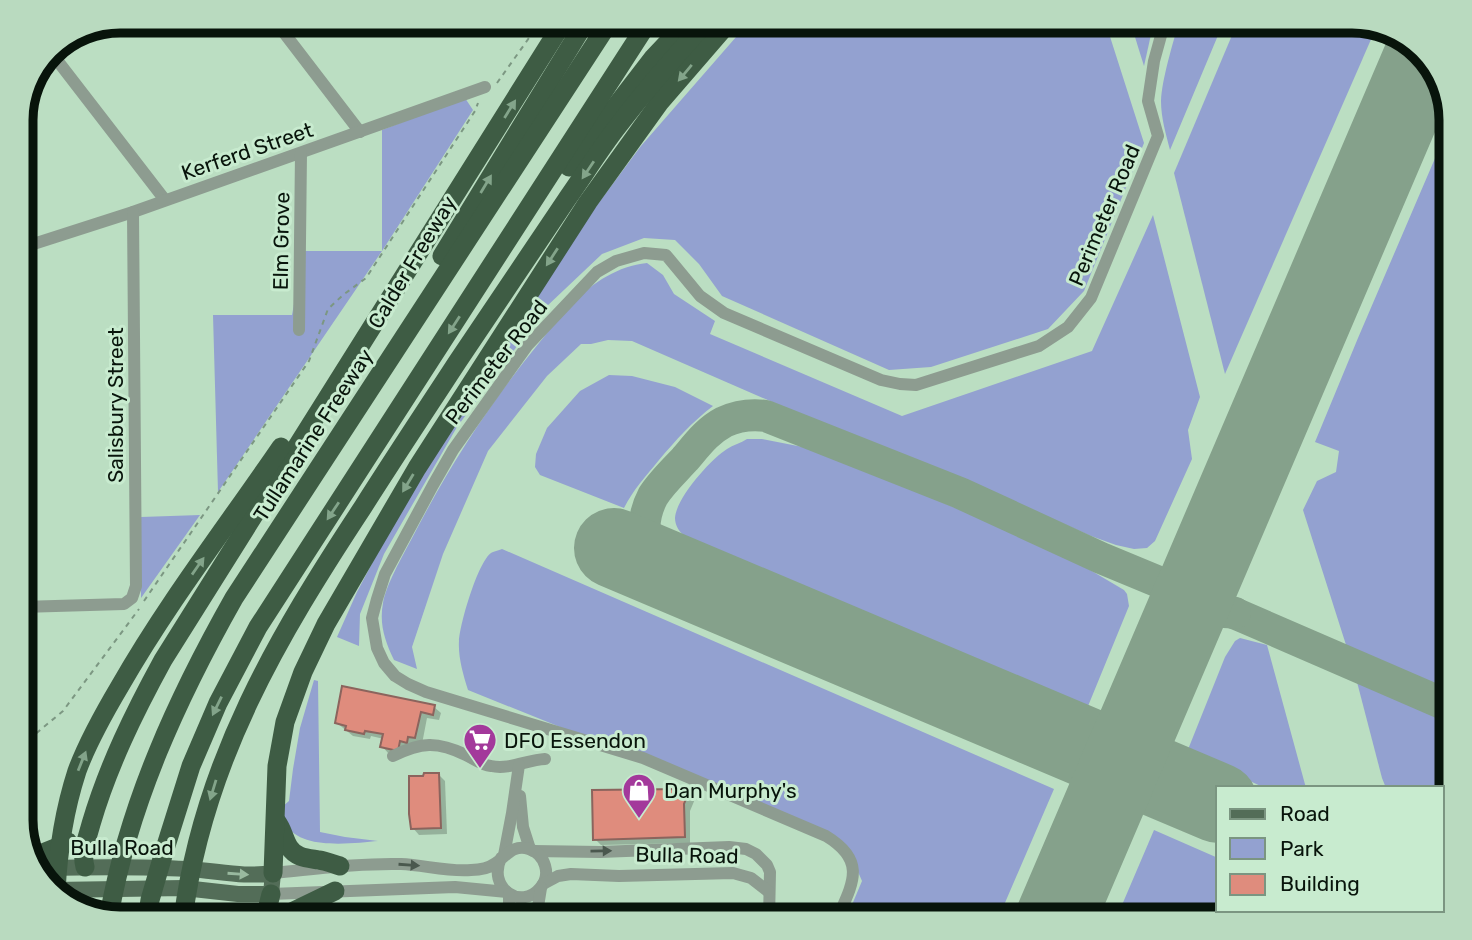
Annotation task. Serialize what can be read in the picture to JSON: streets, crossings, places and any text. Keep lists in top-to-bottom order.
{
  "streets": {
    "highway": ["Calder Freeway", "Tullamarine Freeway"],
    "main road": ["Bulla Road"],
    "street": [
      "Kerferd Street",
      "Perimeter Road",
      "Elm Grove",
      "Salisbury Street"
    ]
  },
  "crossings": [
    ["Kerferd Street", "Elm Grove"],
    ["Kerferd Street", "Salisbury Street"],
    ["Calder Freeway", "Tullamarine Freeway"],
    ["Tullamarine Freeway", "Bulla Road"]
  ],
  "places": {
    "supermarket": ["DFO Essendon"],
    "shop": ["Dan Murphy's"]
  },
  "legend": ["Road", "Park", "Building"]
}
